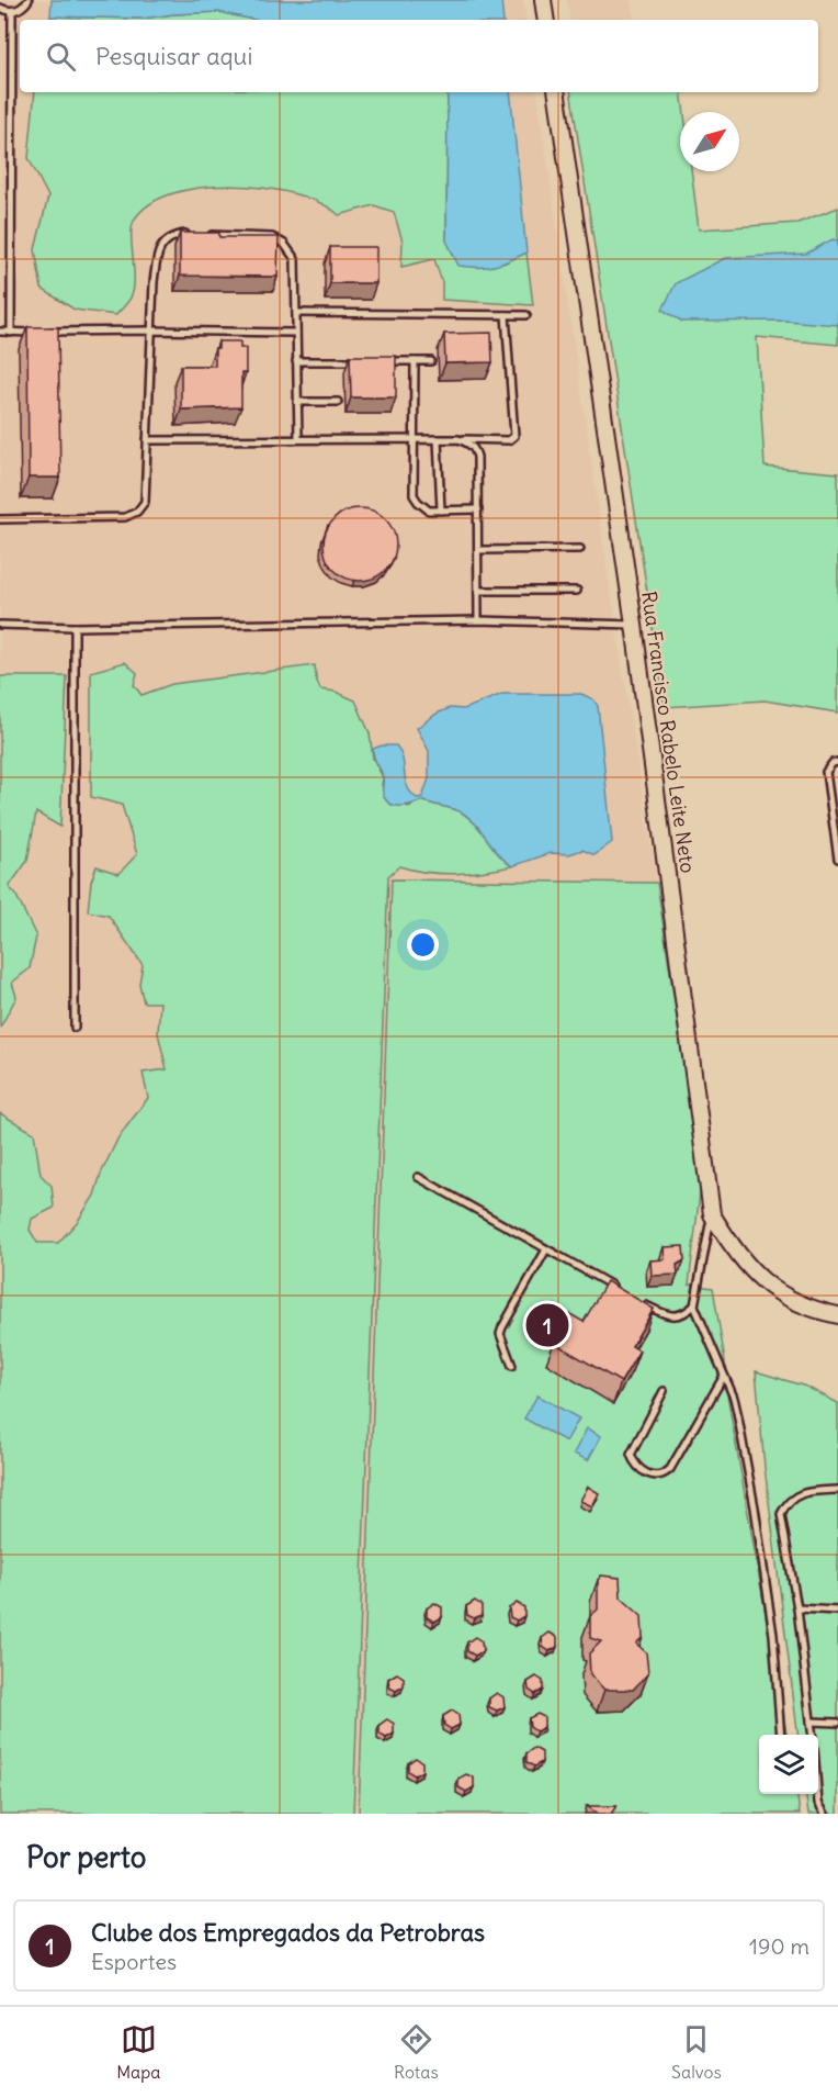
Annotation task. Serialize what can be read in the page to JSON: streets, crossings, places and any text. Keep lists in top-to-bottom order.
{
  "streets": {
    "street": ["Rua Francisco Rabelo Leite Neto"]
  },
  "north": "top right",
  "page": {
    "search": "Pesquisar aqui",
    "pins": "1",
    "heading": "Por perto",
    "list": [
      {
        "mark": "1",
        "name": "Clube dos Empregados da Petrobras",
        "note": "Esportes",
        "value": "190 m"
      }
    ],
    "nav": ["Mapa", "Rotas", "Salvos"]
  }
}
